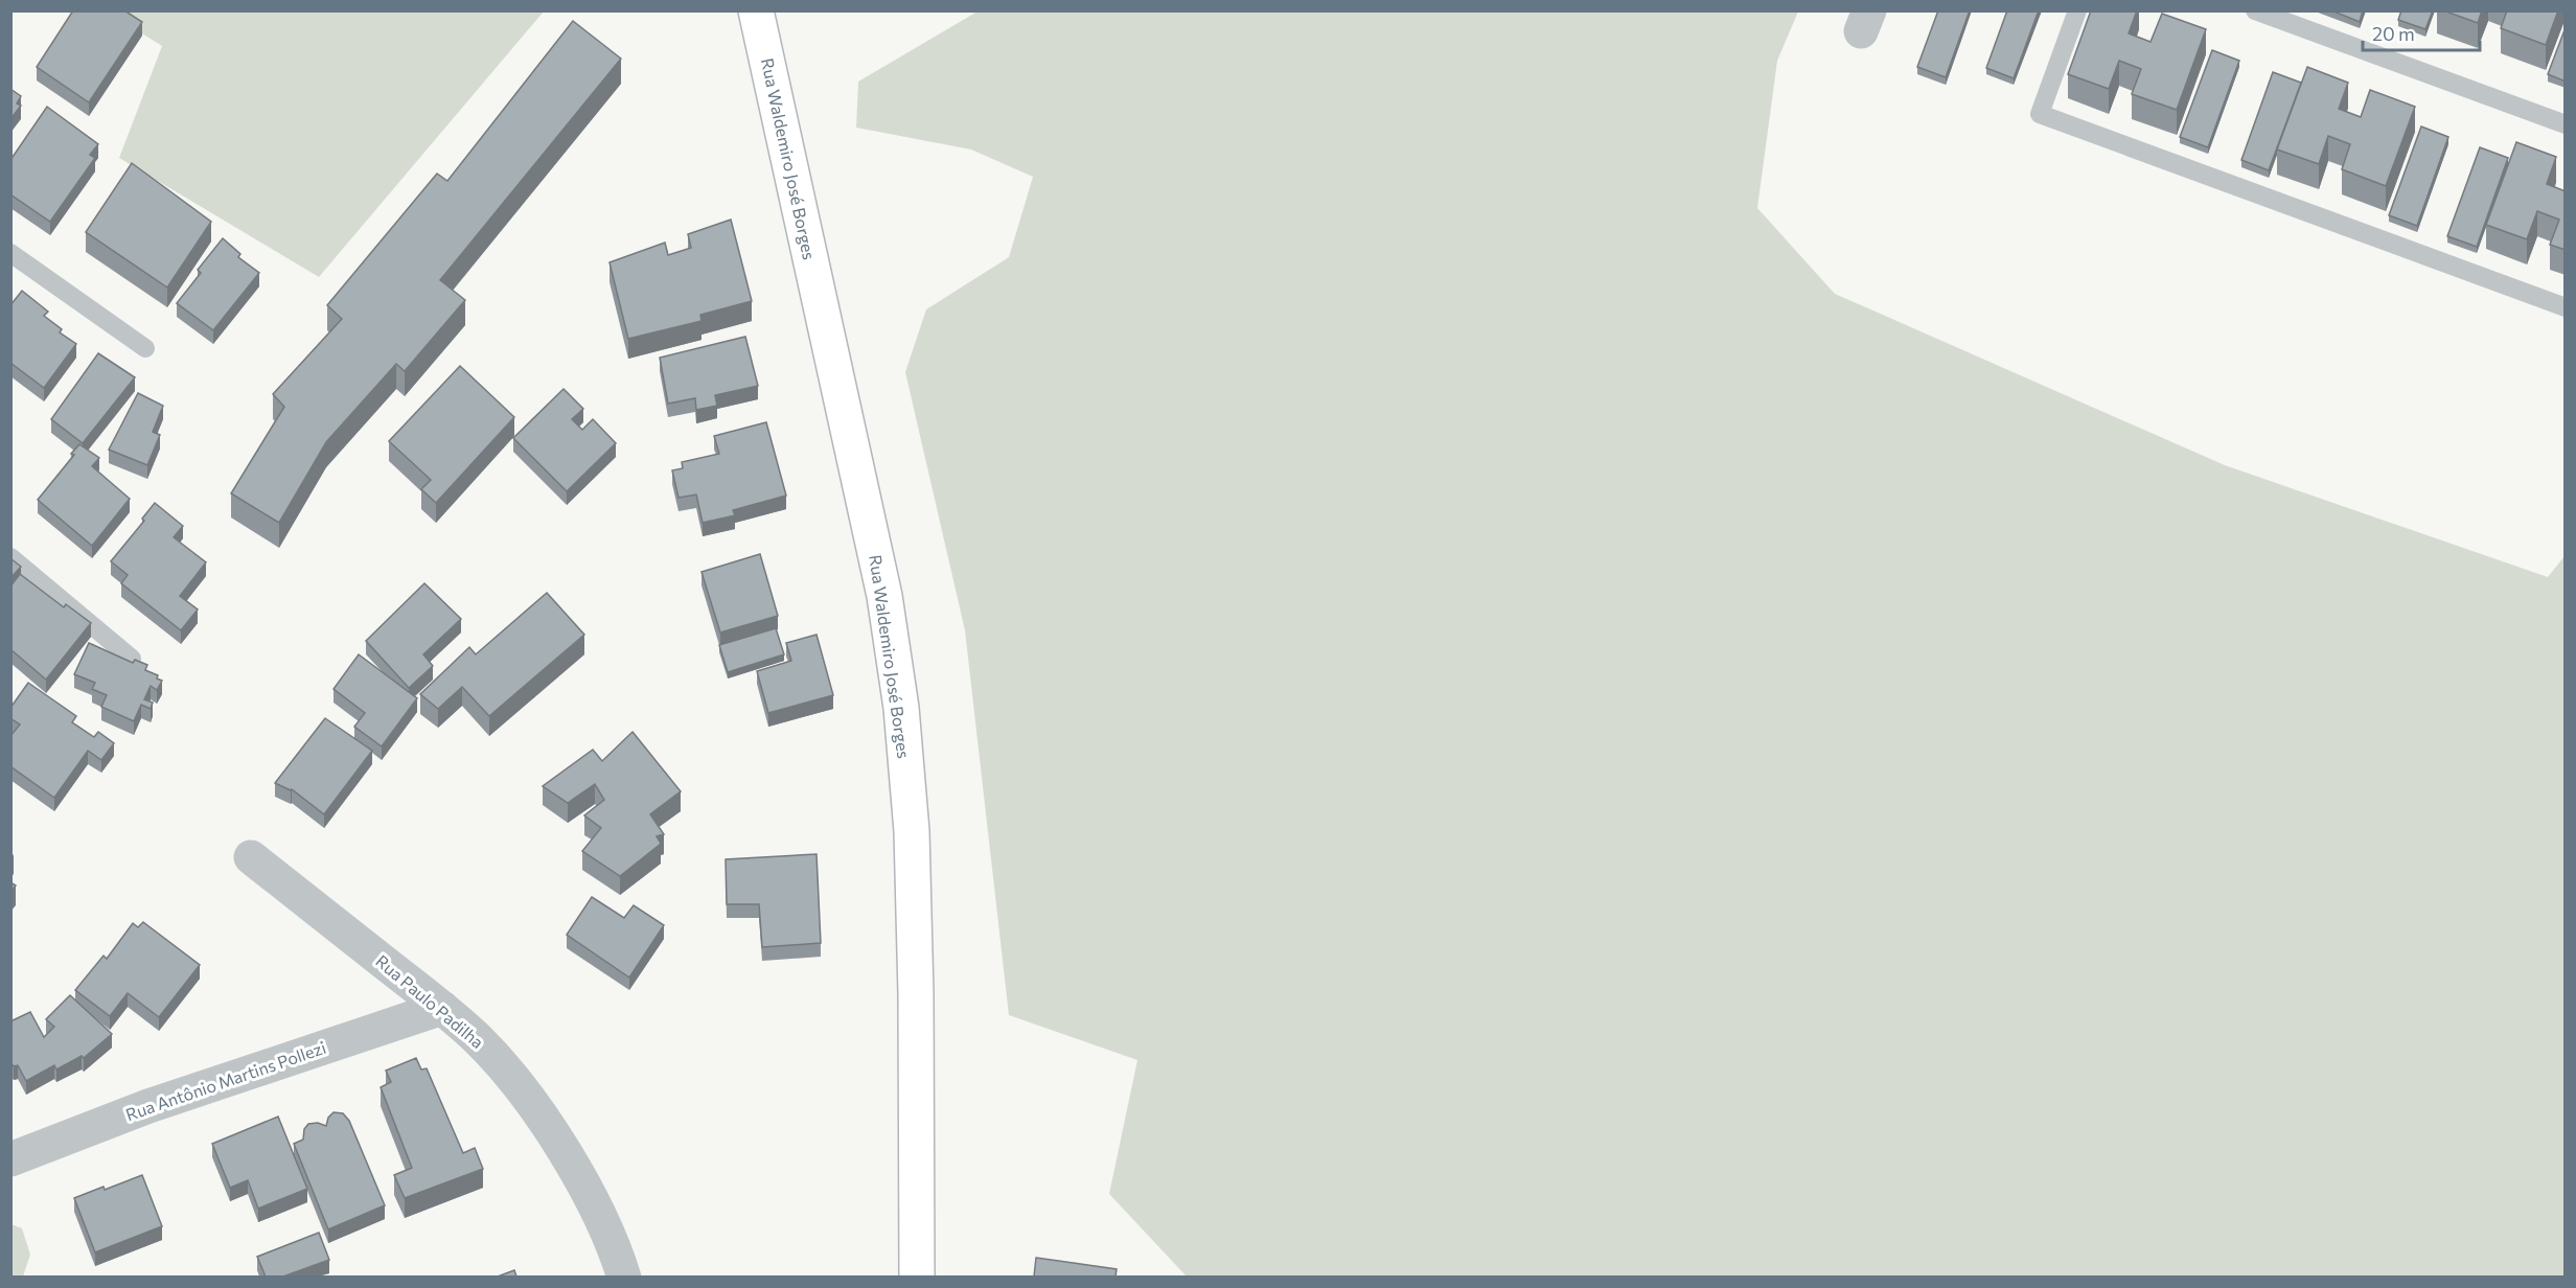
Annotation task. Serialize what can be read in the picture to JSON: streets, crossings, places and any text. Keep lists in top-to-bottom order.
{
  "streets": {
    "main road": ["Rua Waldemiro José Borges"],
    "street": ["Rua Paulo Padilha", "Rua Antônio Martins Pollezi"]
  },
  "crossings": [
    ["Rua Paulo Padilha", "Rua Antônio Martins Pollezi"]
  ],
  "scale_bar": "20 m"
}
